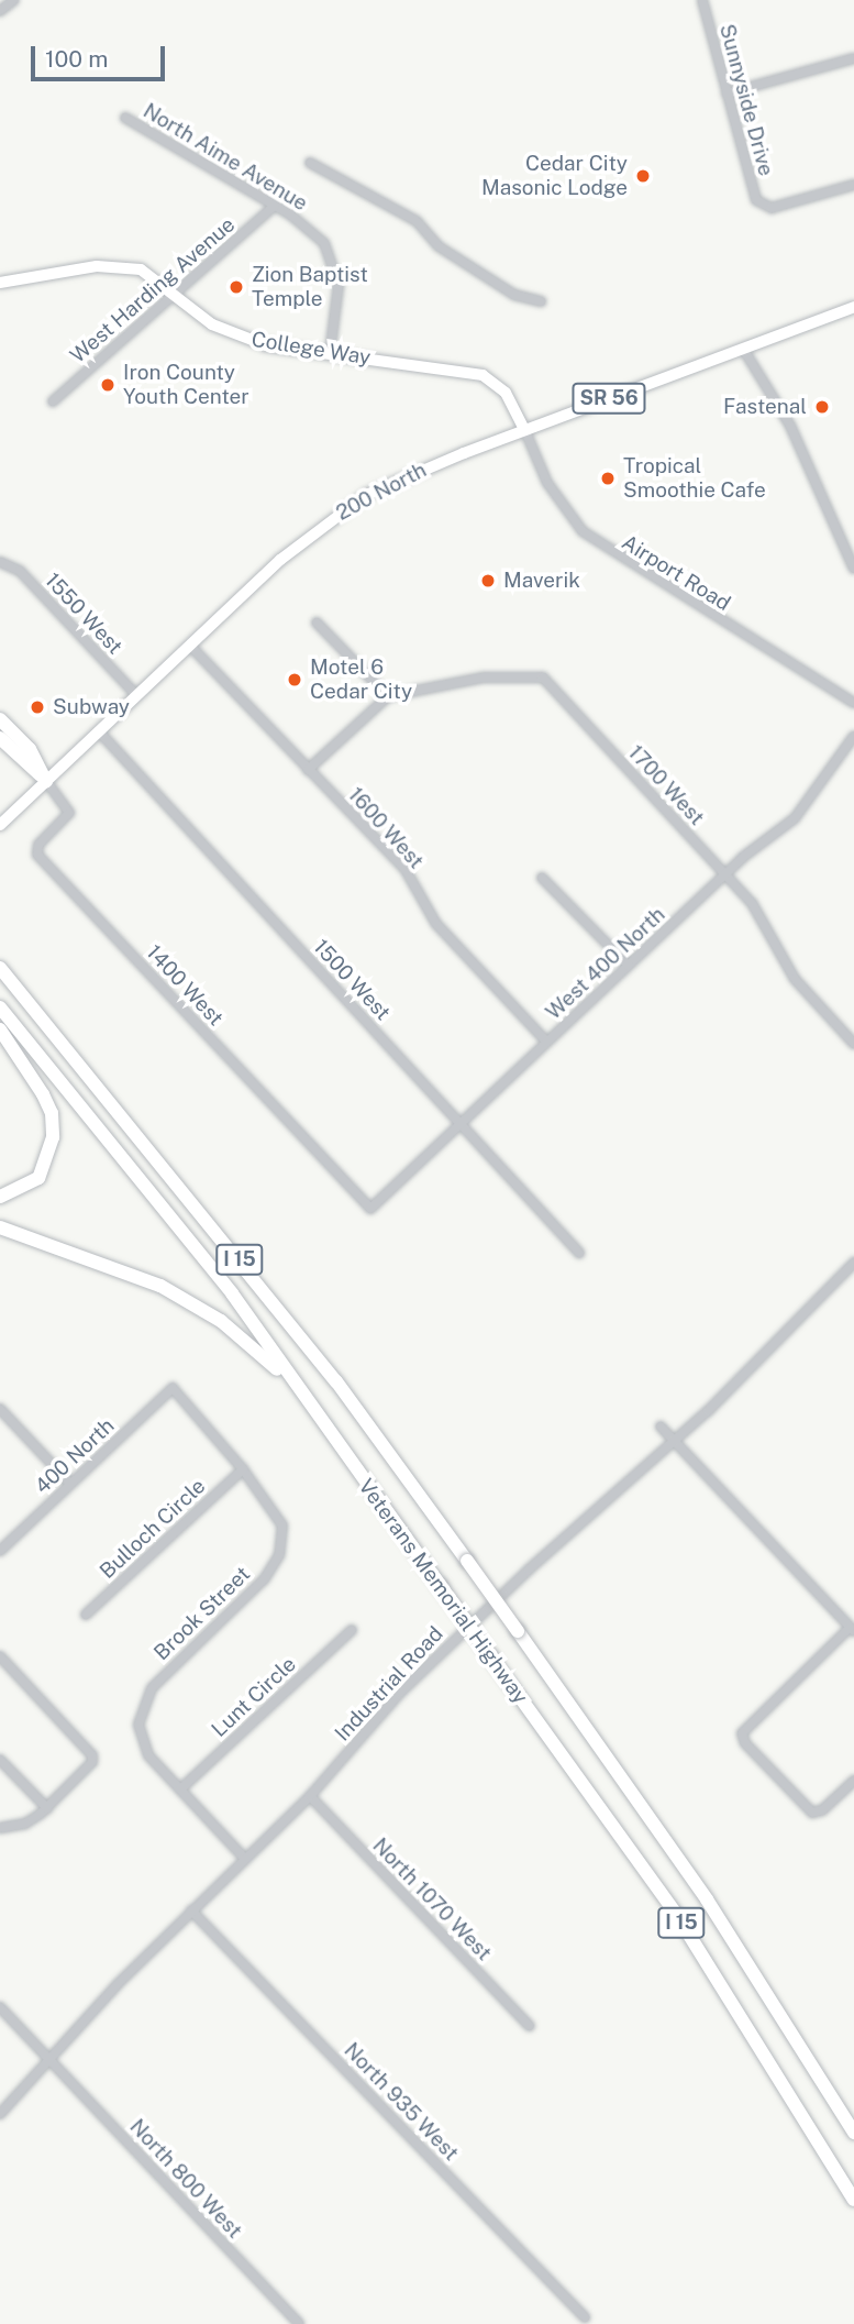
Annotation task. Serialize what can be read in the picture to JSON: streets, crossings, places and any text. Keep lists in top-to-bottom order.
{
  "streets": {
    "highway": ["I 15", "Veterans Memorial Highway"],
    "main road": ["College Way", "SR 56", "200 North"],
    "street": [
      "Sunnyside Drive",
      "North Aime Avenue",
      "West Harding Avenue",
      "Airport Road",
      "1550 West",
      "1700 West",
      "1600 West",
      "West 400 North",
      "1500 West",
      "1400 West",
      "400 North",
      "Bulloch Circle",
      "Brook Street",
      "Industrial Road",
      "Lunt Circle",
      "North 1070 West",
      "North 935 West",
      "North 800 West"
    ]
  },
  "crossings": [
    ["North Aime Avenue", "West Harding Avenue"],
    ["North Aime Avenue", "College Way"],
    ["West Harding Avenue", "College Way"],
    ["College Way", "200 North"],
    ["College Way", "Airport Road"],
    ["200 North", "Airport Road"],
    ["200 North", "1550 West"],
    ["200 North", "1600 West"],
    ["200 North", "1500 West"],
    ["200 North", "1400 West"],
    ["1700 West", "West 400 North"],
    ["1600 West", "West 400 North"],
    ["West 400 North", "1500 West"],
    ["West 400 North", "1400 West"],
    ["400 North", "Brook Street"],
    ["Bulloch Circle", "Brook Street"],
    ["Brook Street", "Industrial Road"],
    ["Brook Street", "Lunt Circle"],
    ["Industrial Road", "North 1070 West"],
    ["Industrial Road", "North 935 West"],
    ["Industrial Road", "North 800 West"]
  ],
  "places": [
    "Cedar City Masonic Lodge",
    "Zion Baptist Temple",
    "Iron County Youth Center",
    "Fastenal",
    "Tropical Smoothie Cafe",
    "Maverik",
    "Motel 6 Cedar City",
    "Subway"
  ],
  "scale_bar": "100 m"
}
